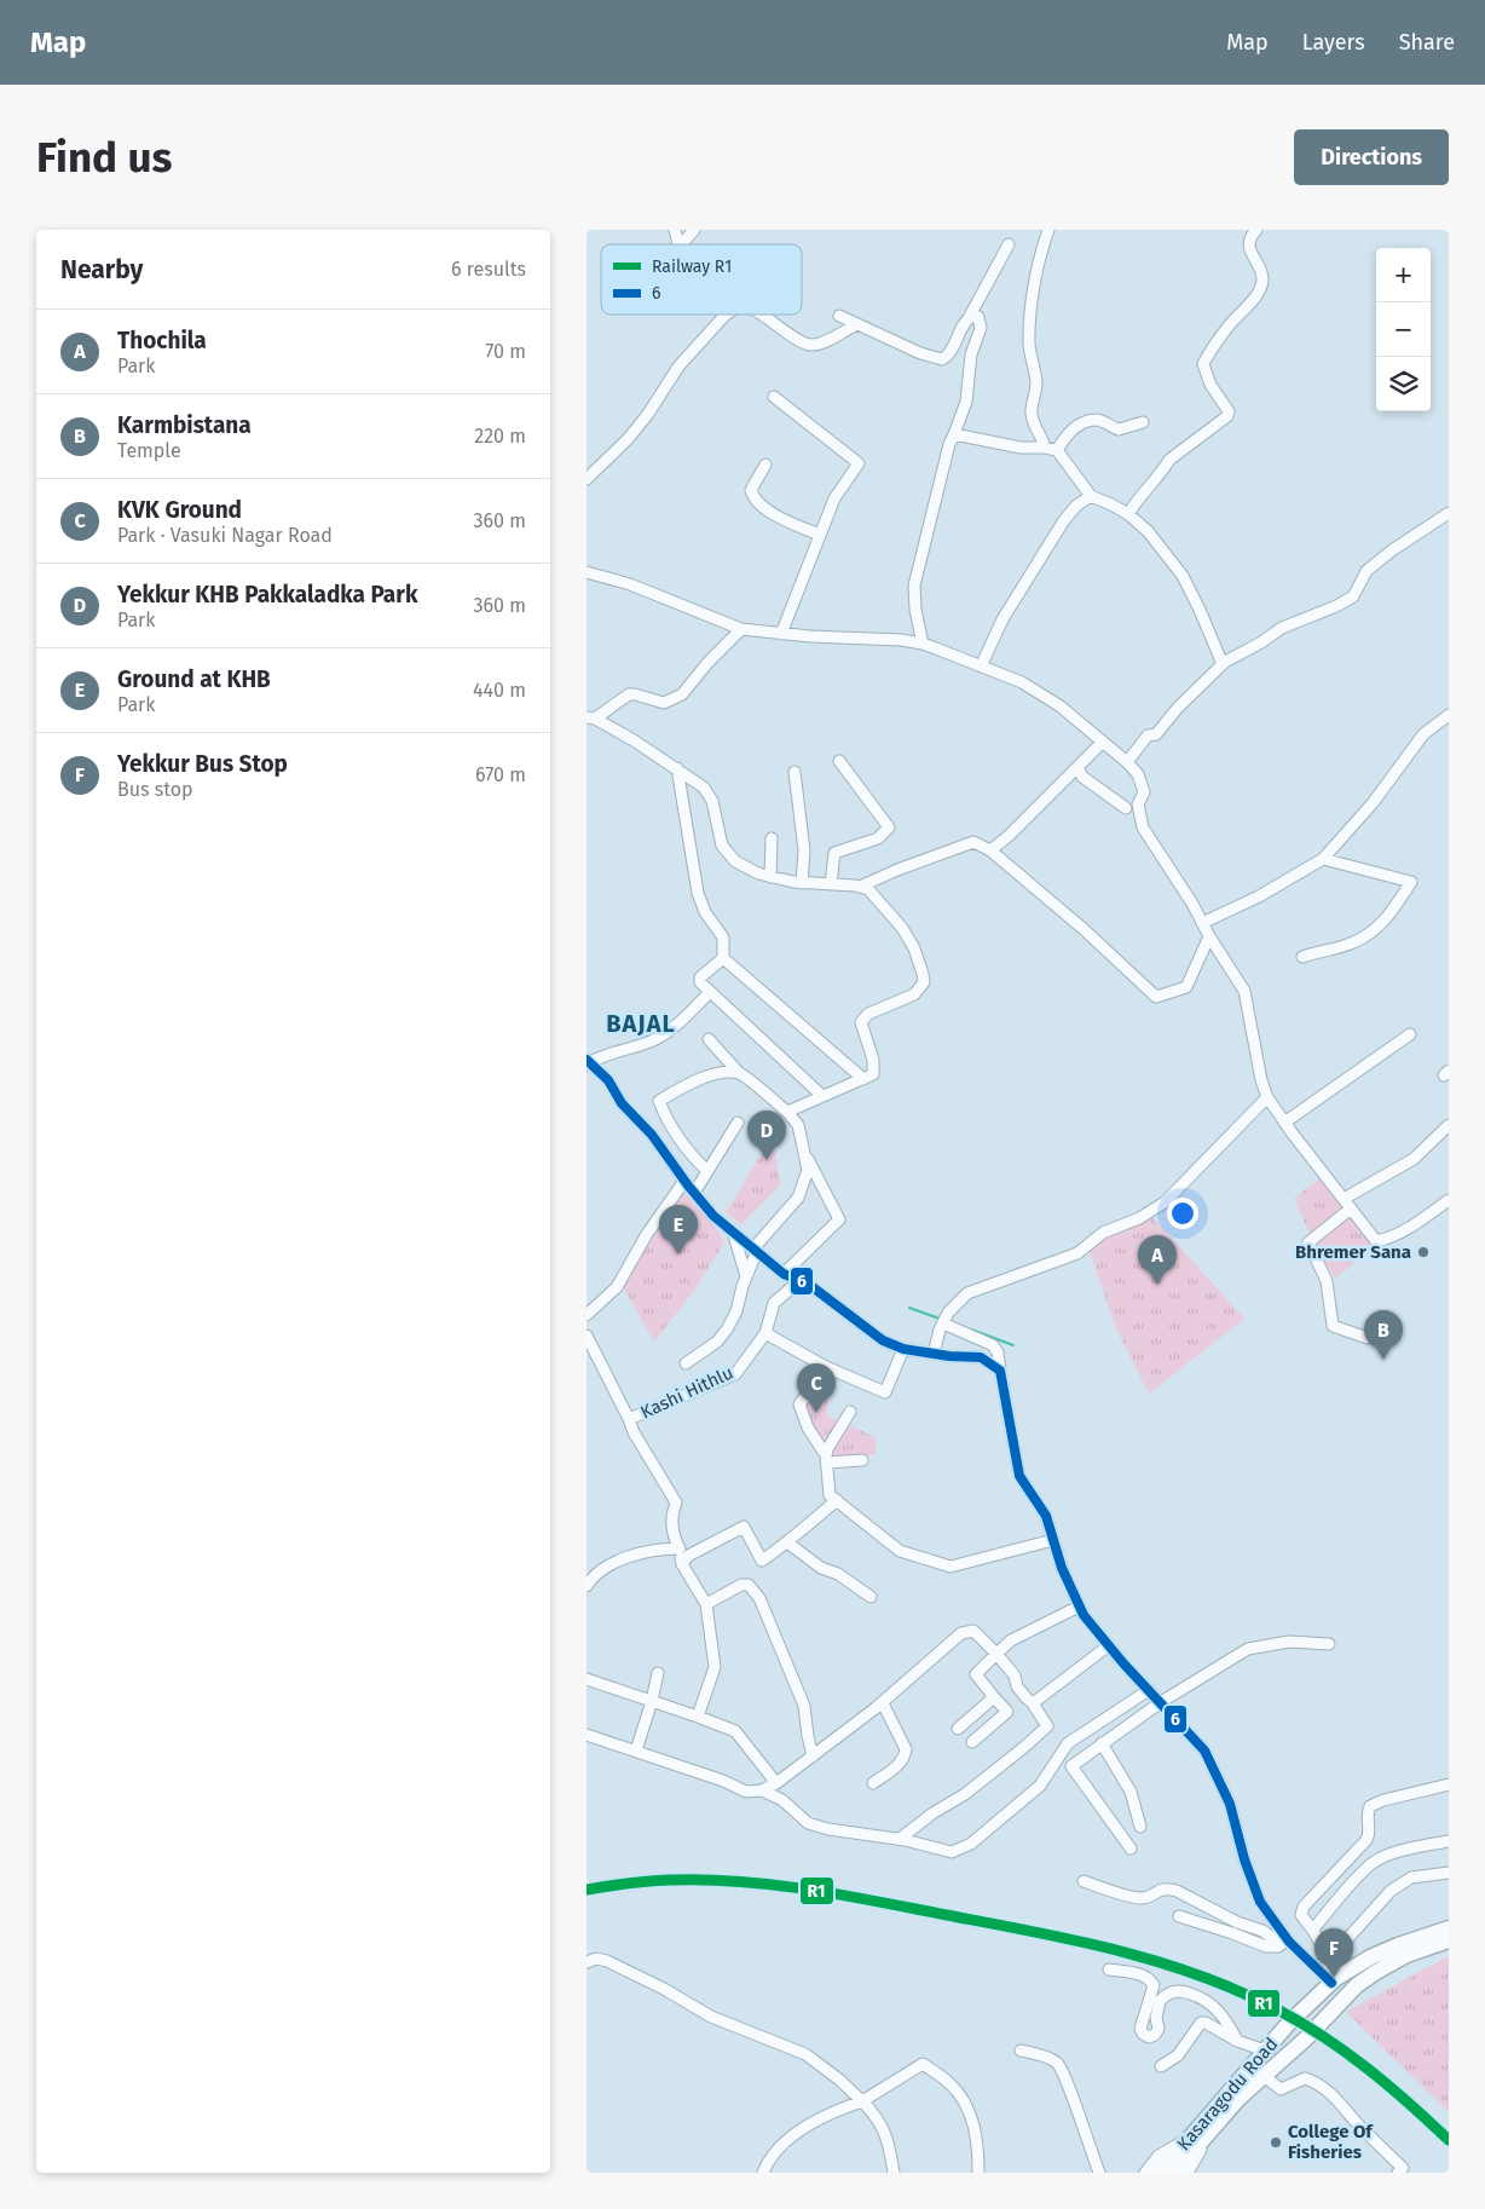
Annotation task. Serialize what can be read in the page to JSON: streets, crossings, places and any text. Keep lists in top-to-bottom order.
{
  "streets": {
    "highway": ["Kasaragodu Road"],
    "street": ["Kashi Hithlu"]
  },
  "districts": ["BAJAL"],
  "places": ["Bhremer Sana", "College Of Fisheries"],
  "lines": ["transit line 6", "rail line R1"],
  "legend": ["Railway R1", "6"],
  "page": {
    "header": "Map",
    "nav": ["Map", "Layers", "Share"],
    "buttons": "Directions",
    "title": "Find us",
    "heading": ["Nearby", "6 results"],
    "map_buttons": ["+", "−"],
    "list": [
      {
        "mark": "A",
        "name": "Thochila",
        "note": "Park",
        "value": "70 m"
      },
      {
        "mark": "B",
        "name": "Karmbistana",
        "note": "Temple",
        "value": "220 m"
      },
      {
        "mark": "C",
        "name": "KVK Ground",
        "note": "Park · Vasuki Nagar Road",
        "value": "360 m"
      },
      {
        "mark": "D",
        "name": "Yekkur KHB Pakkaladka Park",
        "note": "Park",
        "value": "360 m"
      },
      {
        "mark": "E",
        "name": "Ground at KHB",
        "note": "Park",
        "value": "440 m"
      },
      {
        "mark": "F",
        "name": "Yekkur Bus Stop",
        "note": "Bus stop",
        "value": "670 m"
      }
    ],
    "pins": [
      "D",
      "E",
      "A",
      "B",
      "C",
      "F"
    ]
  }
}
